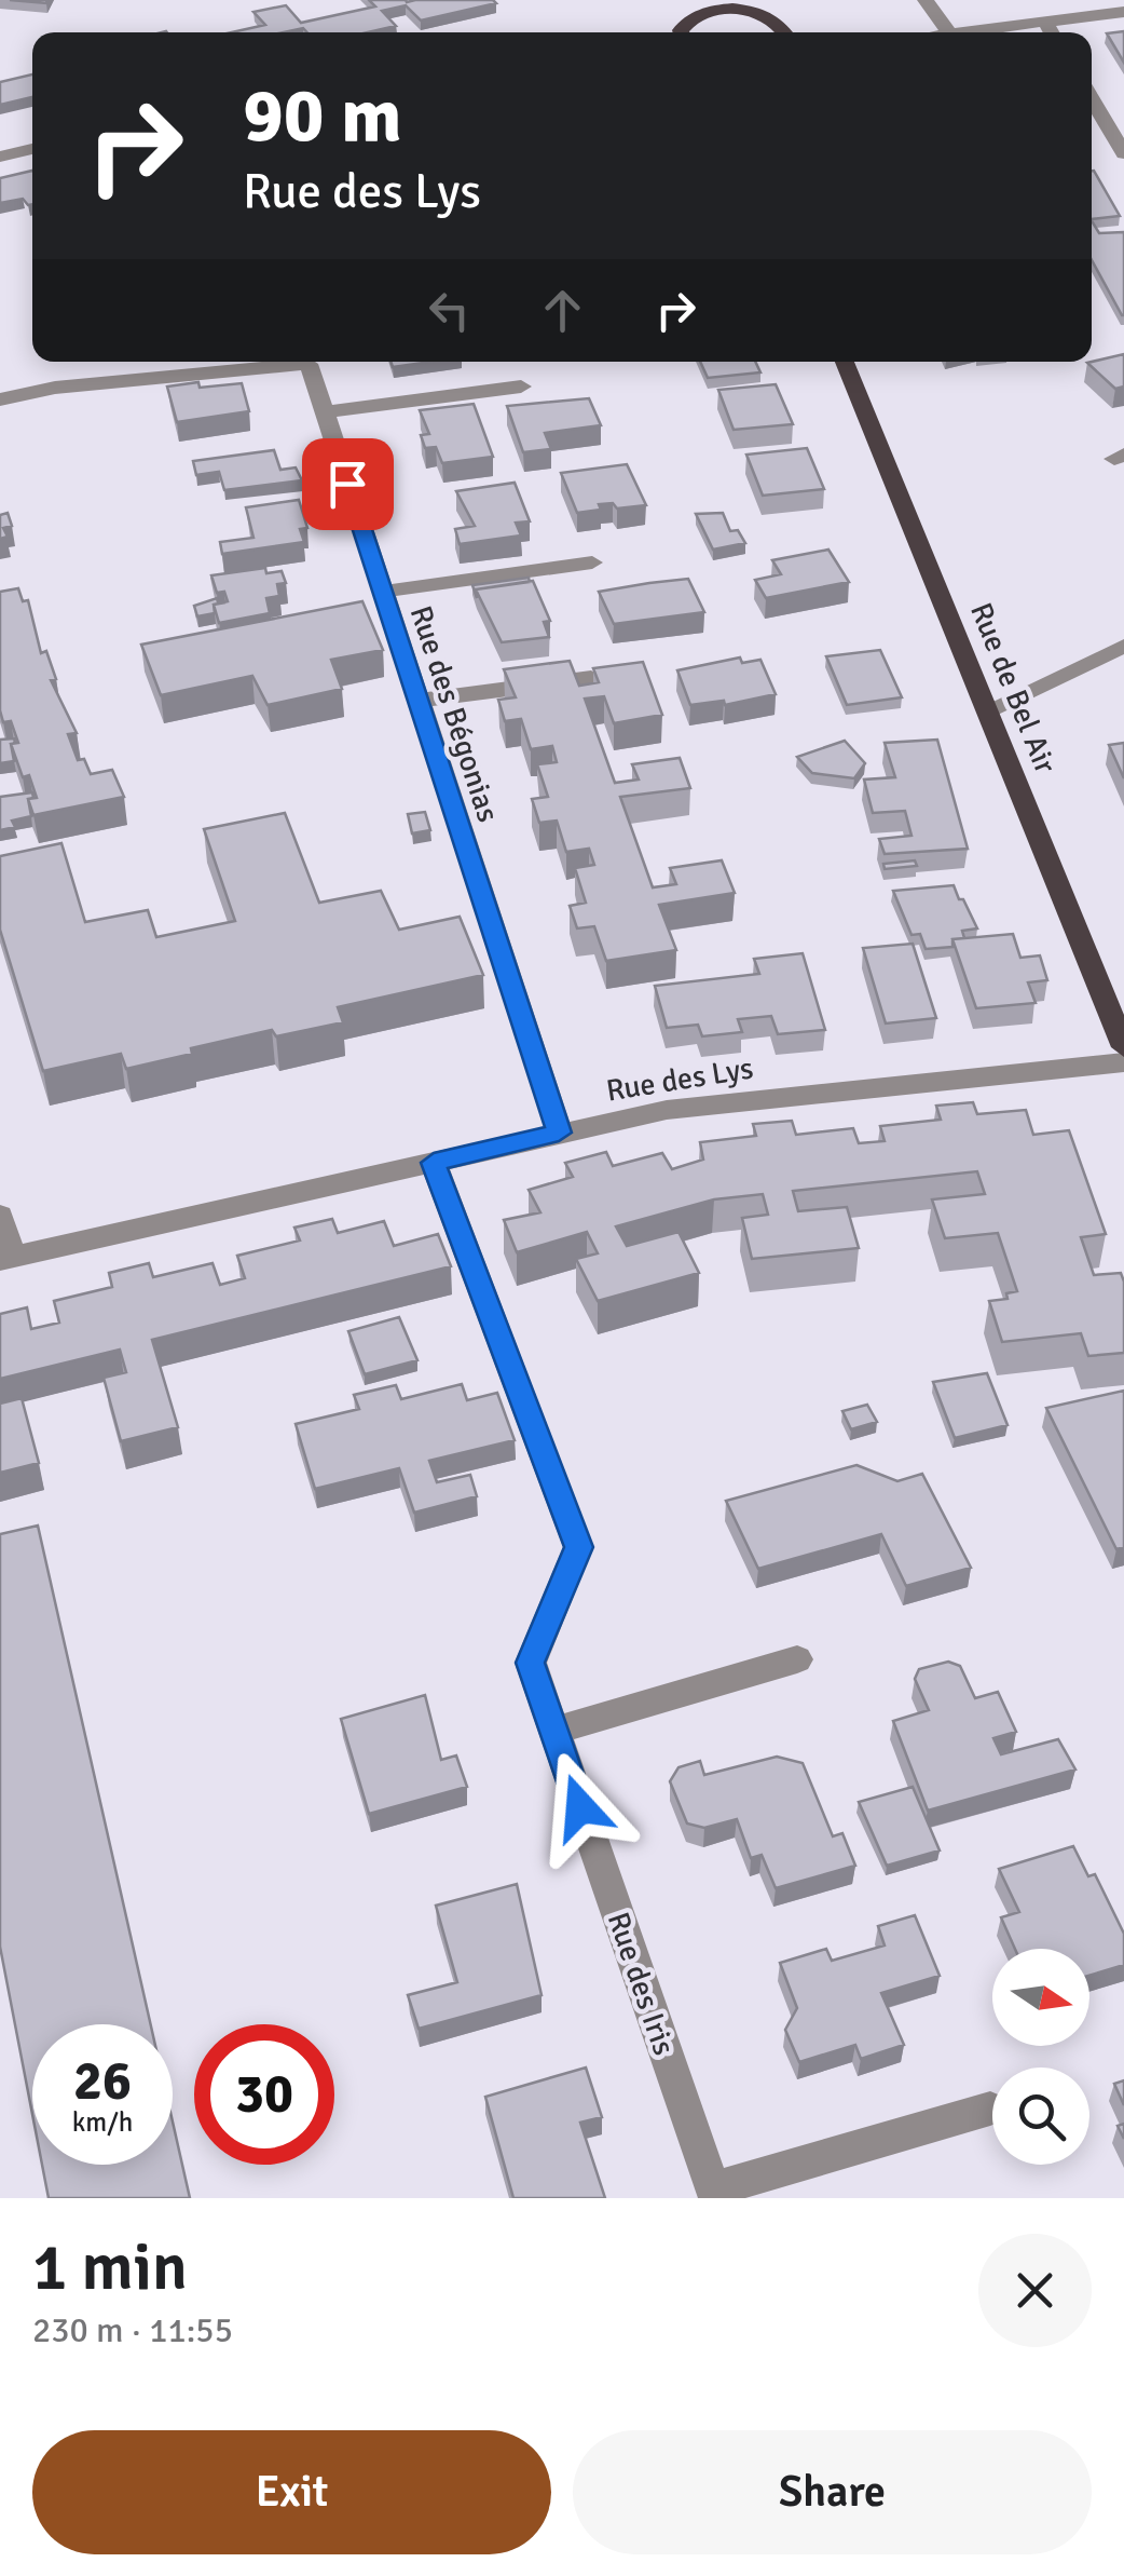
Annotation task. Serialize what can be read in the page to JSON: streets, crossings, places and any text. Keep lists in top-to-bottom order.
{
  "streets": {
    "main road": ["Rue de Bel Air"],
    "street": ["Rue des Bégonias", "Rue des Lys", "Rue des Iris"]
  },
  "crossings": [
    ["Rue des Bégonias", "Rue des Lys"],
    ["Rue des Lys", "Rue des Iris"]
  ],
  "north": "right",
  "page": {
    "turn": ["90 m", "Rue des Lys"],
    "speed": "26 km/h",
    "limit": "30",
    "heading": ["1 min", "230 m · 11:55"],
    "buttons": ["Exit", "Share"]
  }
}
